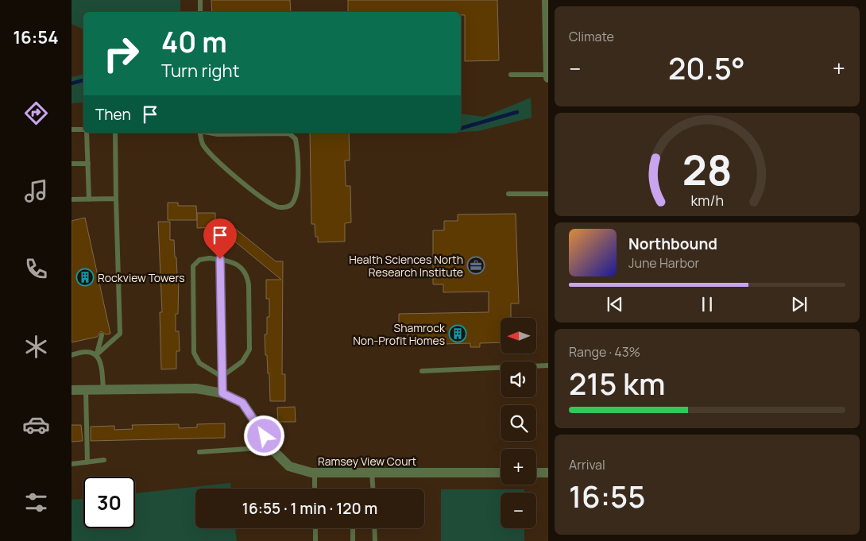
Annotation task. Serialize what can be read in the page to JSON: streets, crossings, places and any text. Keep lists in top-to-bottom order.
{
  "streets": {
    "street": ["Ramsey View Court"]
  },
  "places": {
    "office": ["Health Sciences North Research Institute"],
    "building": ["Rockview Towers", "Shamrock Non-Profit Homes"]
  },
  "north": "left",
  "page": {
    "tabs": "16:54",
    "tile": [
      "Climate",
      ["Range · 43%", "215 km"],
      ["Arrival", "16:55"]
    ],
    "turn": ["40 m", "Turn right"],
    "heat": ["−", "20.5°", "+"],
    "then": "Then",
    "song": ["Northbound", "June Harbor"],
    "map_buttons": ["+", "−"],
    "limit": "30",
    "trip": "16:55 · 1 min · 120 m",
    "gauge": ["28", "km/h"]
  }
}
